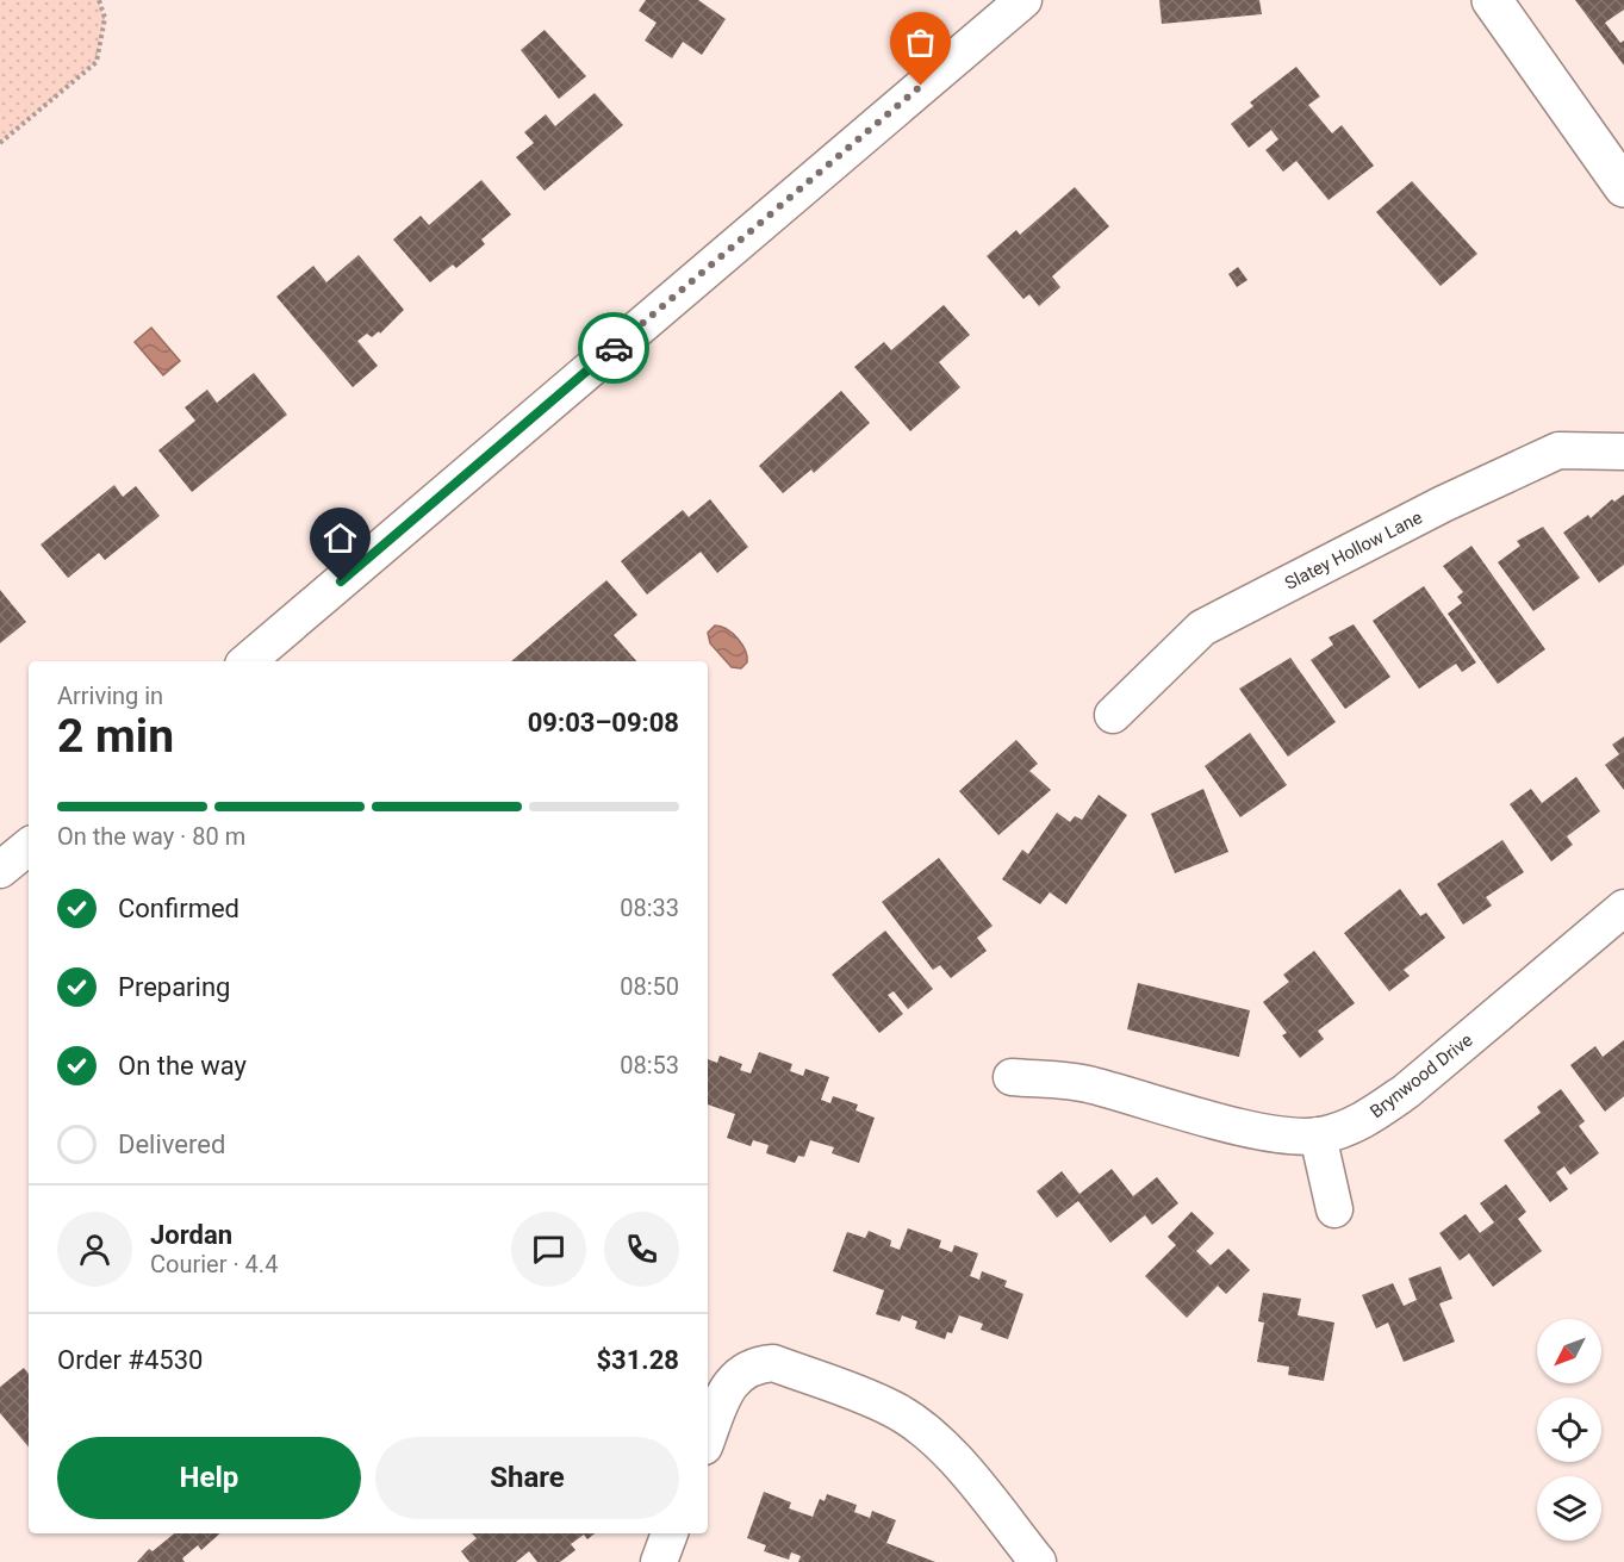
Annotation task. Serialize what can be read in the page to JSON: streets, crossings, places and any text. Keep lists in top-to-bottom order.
{
  "streets": {
    "street": ["Slatey Hollow Lane", "Brynwood Drive"]
  },
  "north": "bottom left",
  "page": {
    "heading": ["2 min", "Arriving in", "09:03–09:08"],
    "panel": [
      "Jordan",
      "Courier · 4.4",
      "Order #4530",
      "$31.28"
    ],
    "bar": "On the way · 80 m",
    "list": [
      ["Confirmed", "08:33"],
      ["Preparing", "08:50"],
      ["On the way", "08:53"],
      "Delivered"
    ],
    "buttons": ["Help", "Share"]
  }
}
